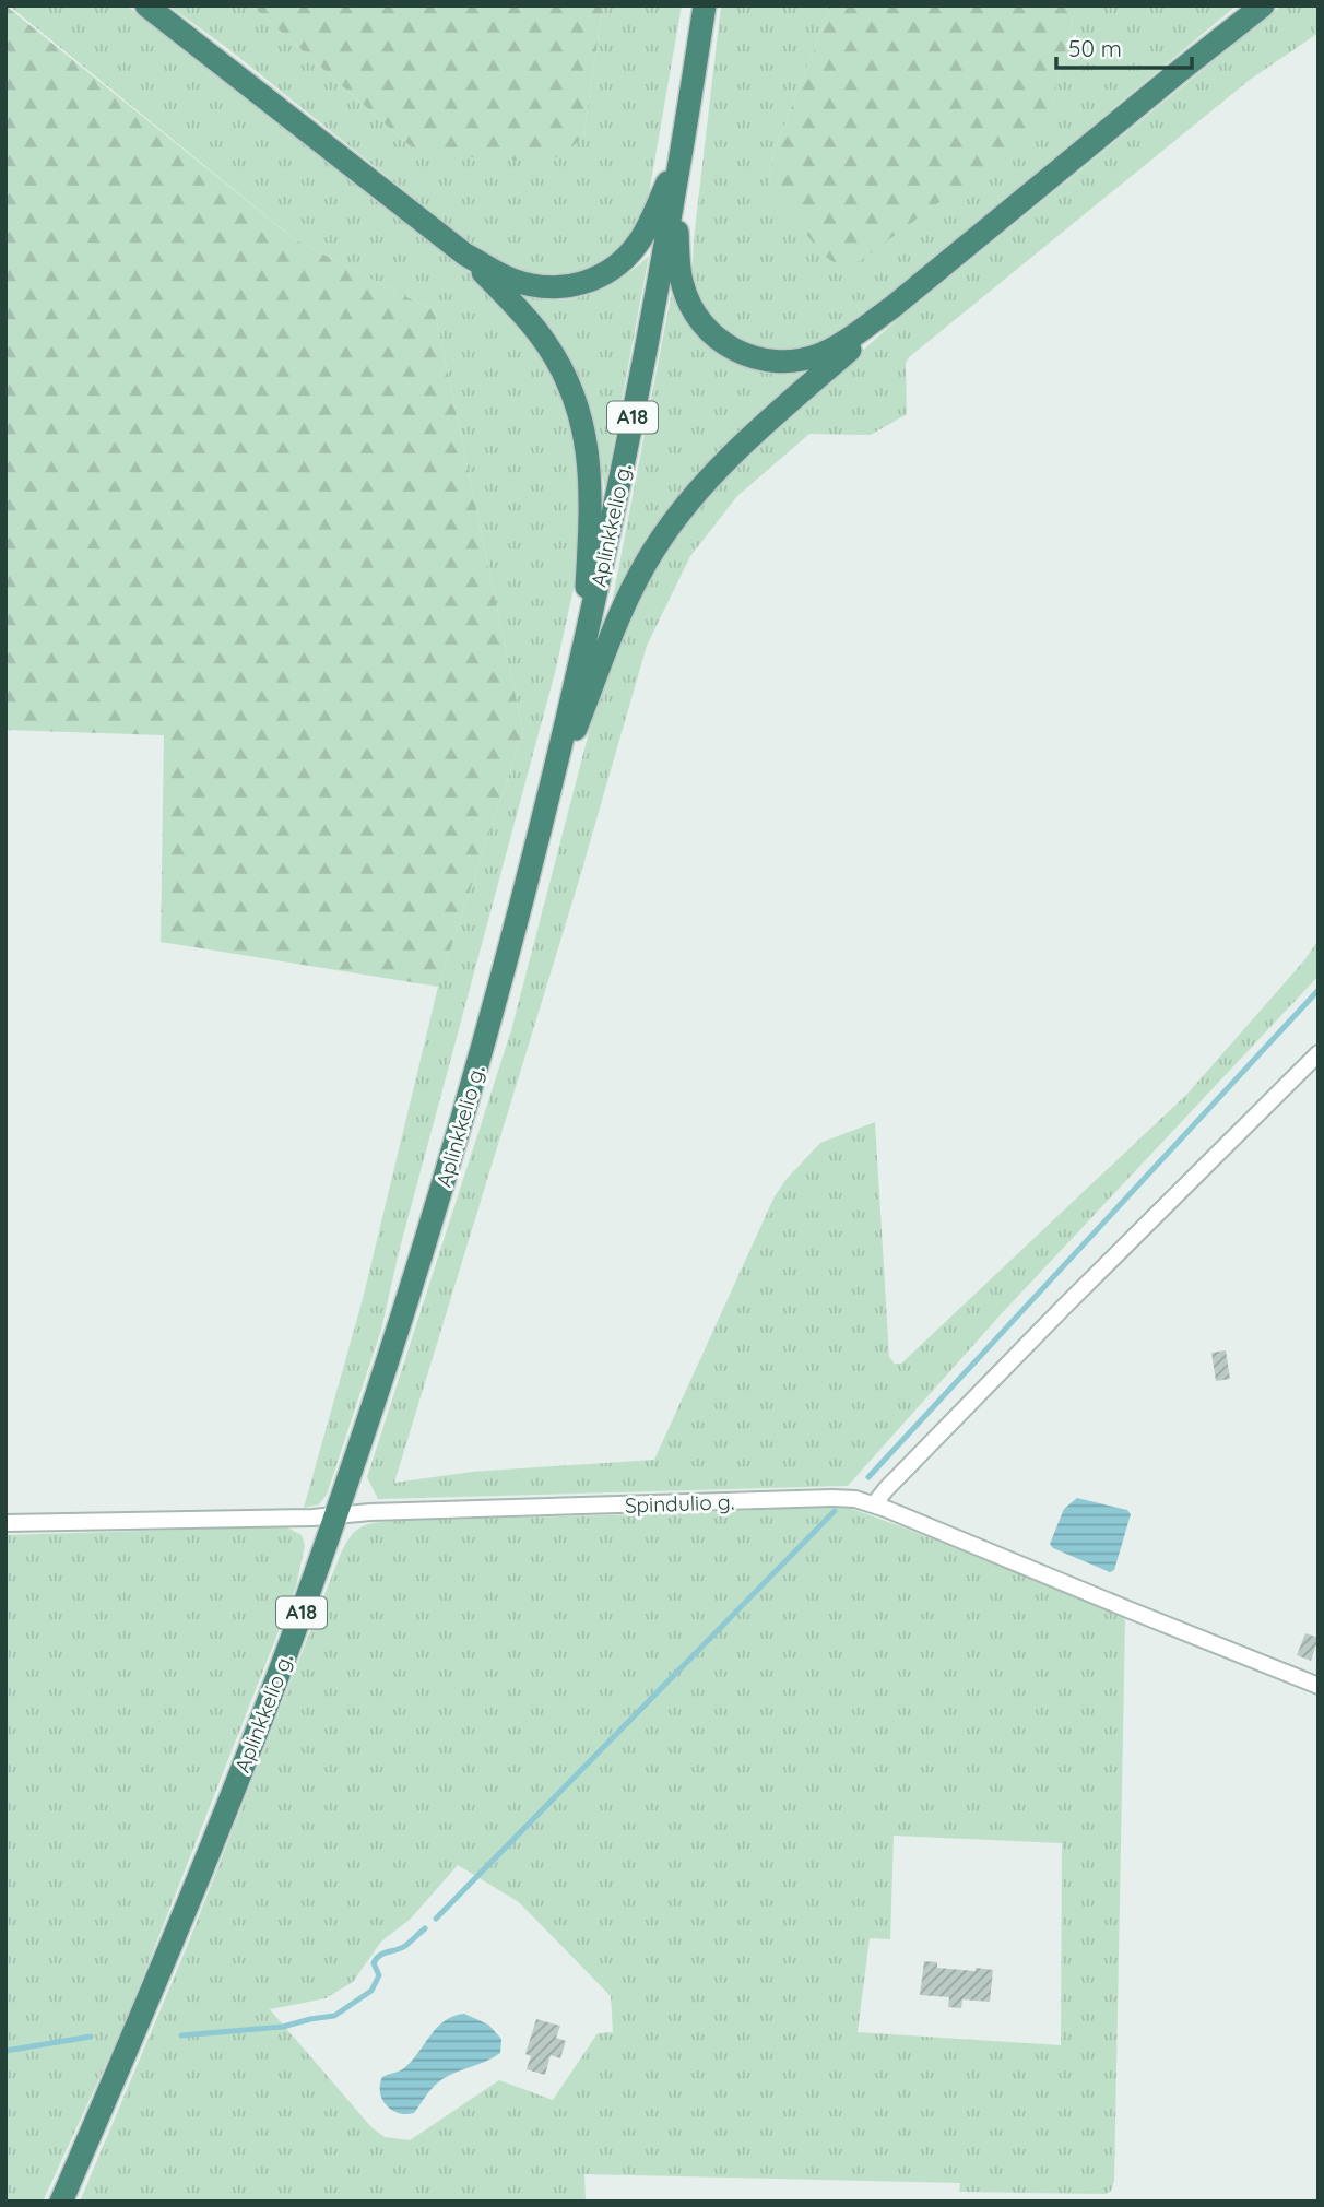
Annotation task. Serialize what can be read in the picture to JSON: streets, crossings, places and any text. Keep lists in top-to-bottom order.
{
  "streets": {
    "highway": ["A18", "Aplinkkelio g."],
    "street": ["Spindulio g."]
  },
  "crossings": [
    ["Aplinkkelio g.", "Spindulio g."]
  ],
  "scale_bar": "50 m"
}
